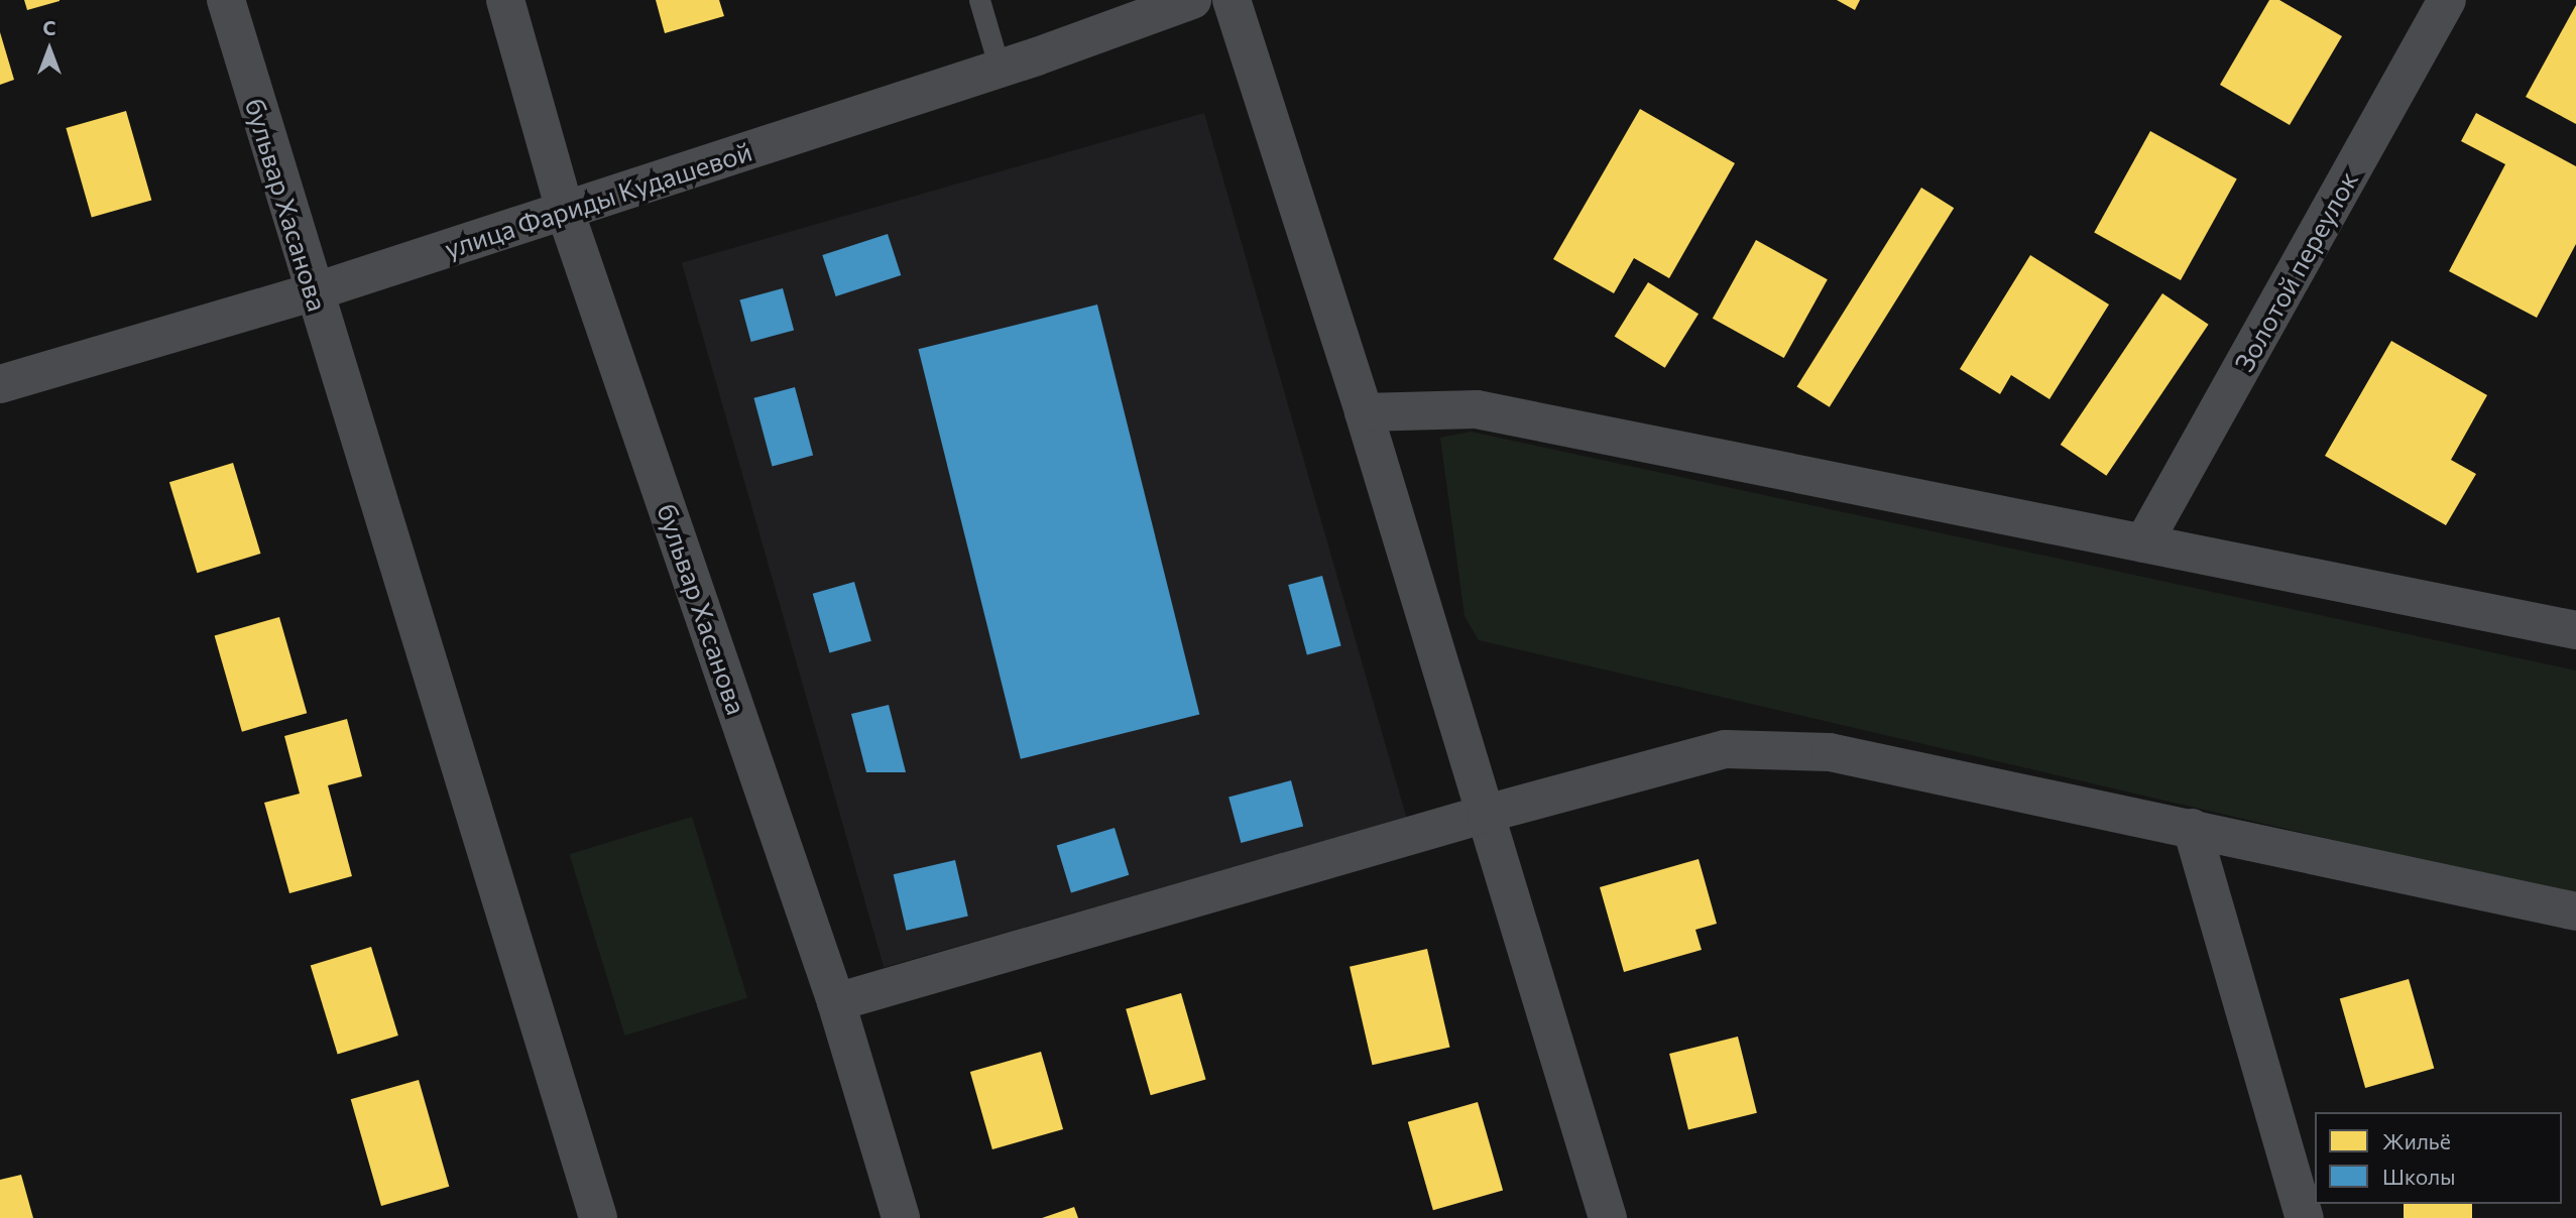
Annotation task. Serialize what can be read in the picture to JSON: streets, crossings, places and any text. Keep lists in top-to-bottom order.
{
  "streets": {
    "street": ["улица Фариды Кудашевой", "бульвар Хасанова", "Золотой переулок"]
  },
  "crossings": [
    ["улица Фариды Кудашевой", "бульвар Хасанова"]
  ],
  "legend": ["Жильё", "Школы"],
  "north": "top"
}
